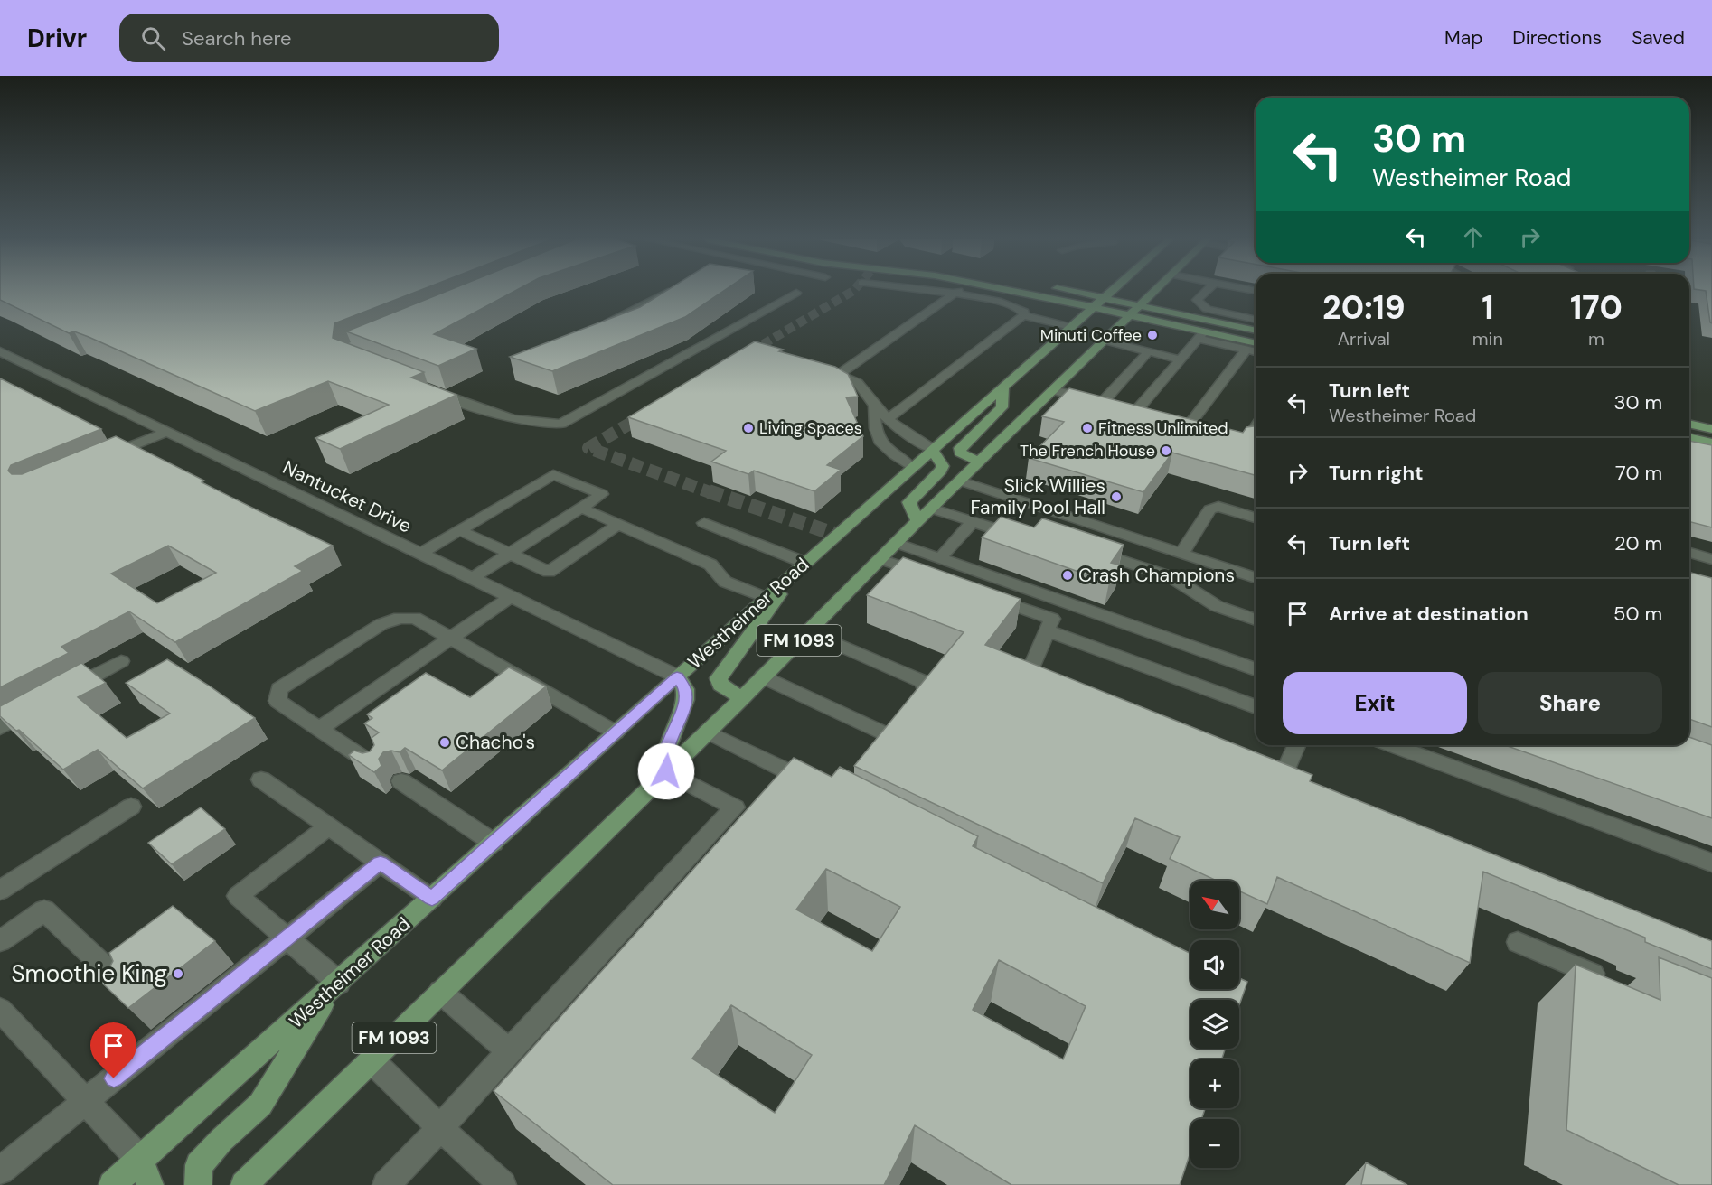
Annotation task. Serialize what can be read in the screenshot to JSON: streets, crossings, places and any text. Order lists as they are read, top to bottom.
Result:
{
  "streets": {
    "main road": ["Westheimer Road", "FM 1093"],
    "street": ["Nantucket Drive"]
  },
  "crossings": [
    ["Nantucket Drive", "Westheimer Road"]
  ],
  "places": [
    "Minuti Coffee",
    "Living Spaces",
    "Fitness Unlimited",
    "The French House",
    "Slick Willies Family Pool Hall",
    "Crash Champions",
    "Chacho's",
    "Smoothie King"
  ],
  "north": "top left",
  "page": {
    "header": "Drivr",
    "search": "Search here",
    "nav": ["Map", "Directions", "Saved"],
    "turn": ["30 m", "Westheimer Road"],
    "eta": [
      "20:19",
      "Arrival",
      "1",
      "min",
      "170",
      "m"
    ],
    "list": [
      {
        "name": "Turn left",
        "note": "Westheimer Road",
        "value": "30 m"
      },
      {
        "name": "Turn right",
        "value": "70 m"
      },
      {
        "name": "Turn left",
        "value": "20 m"
      },
      {
        "name": "Arrive at destination",
        "value": "50 m"
      }
    ],
    "buttons": ["Exit", "Share"],
    "map_buttons": ["+", "−"]
  }
}
